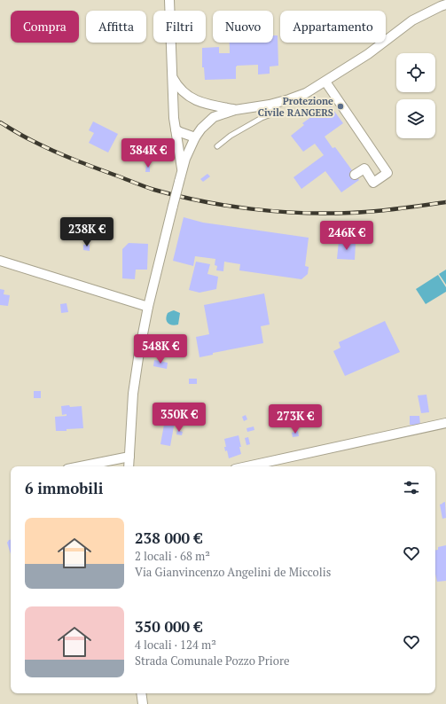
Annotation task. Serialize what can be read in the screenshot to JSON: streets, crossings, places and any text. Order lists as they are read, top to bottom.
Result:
{
  "places": ["Protezione Civile RANGERS"],
  "page": {
    "chip": [
      "Compra",
      "Affitta",
      "Filtri",
      "Nuovo",
      "Appartamento"
    ],
    "price": [
      "384K €",
      "238K €",
      "246K €",
      "548K €",
      "350K €",
      "273K €"
    ],
    "heading": "6 immobili",
    "list": [
      {
        "name": "238 000 €",
        "note": "2 locali · 68 m² · Via Gianvincenzo Angelini de Miccolis"
      },
      {
        "name": "350 000 €",
        "note": "4 locali · 124 m² · Strada Comunale Pozzo Priore"
      }
    ]
  }
}
